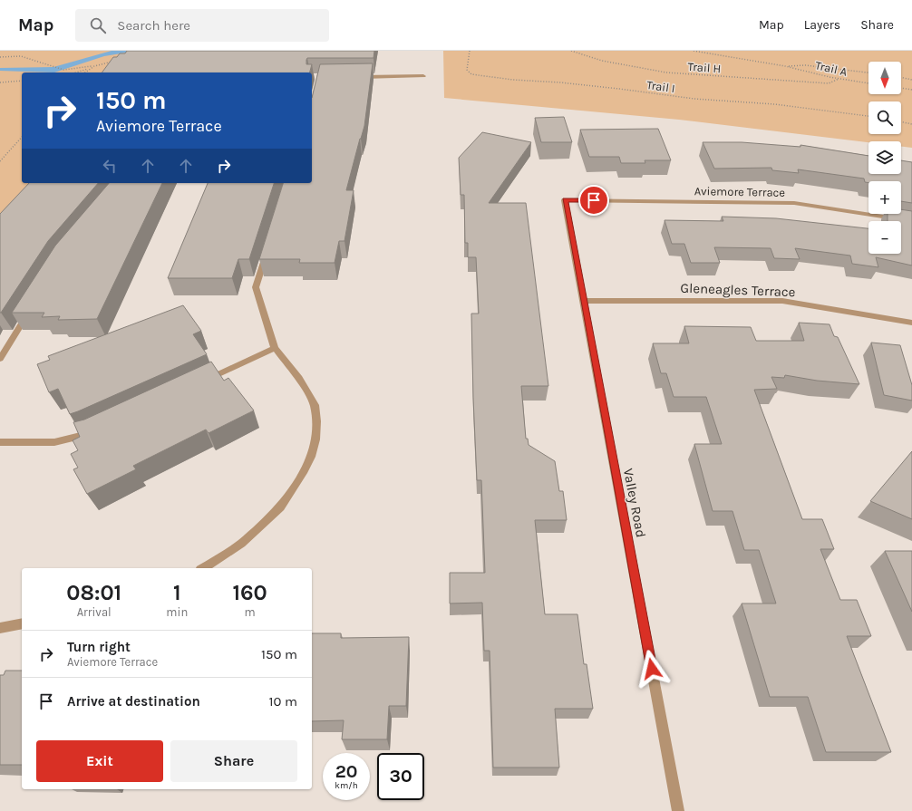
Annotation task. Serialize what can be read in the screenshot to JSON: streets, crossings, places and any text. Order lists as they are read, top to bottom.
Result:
{
  "streets": {
    "street": ["Aviemore Terrace", "Gleneagles Terrace", "Valley Road"],
    "path": ["Trail H", "Trail A", "Trail I"]
  },
  "crossings": [
    ["Trail H", "Trail A"],
    ["Aviemore Terrace", "Valley Road"],
    ["Gleneagles Terrace", "Valley Road"]
  ],
  "north": "bottom",
  "page": {
    "header": "Map",
    "search": "Search here",
    "nav": ["Map", "Layers", "Share"],
    "map_buttons": ["+", "−"],
    "turn": ["150 m", "Aviemore Terrace"],
    "eta": [
      "08:01",
      "Arrival",
      "1",
      "min",
      "160",
      "m"
    ],
    "list": [
      {
        "name": "Turn right",
        "note": "Aviemore Terrace",
        "value": "150 m"
      },
      {
        "name": "Arrive at destination",
        "value": "10 m"
      }
    ],
    "buttons": ["Exit", "Share"],
    "speed": "20 km/h",
    "limit": "30"
  }
}
